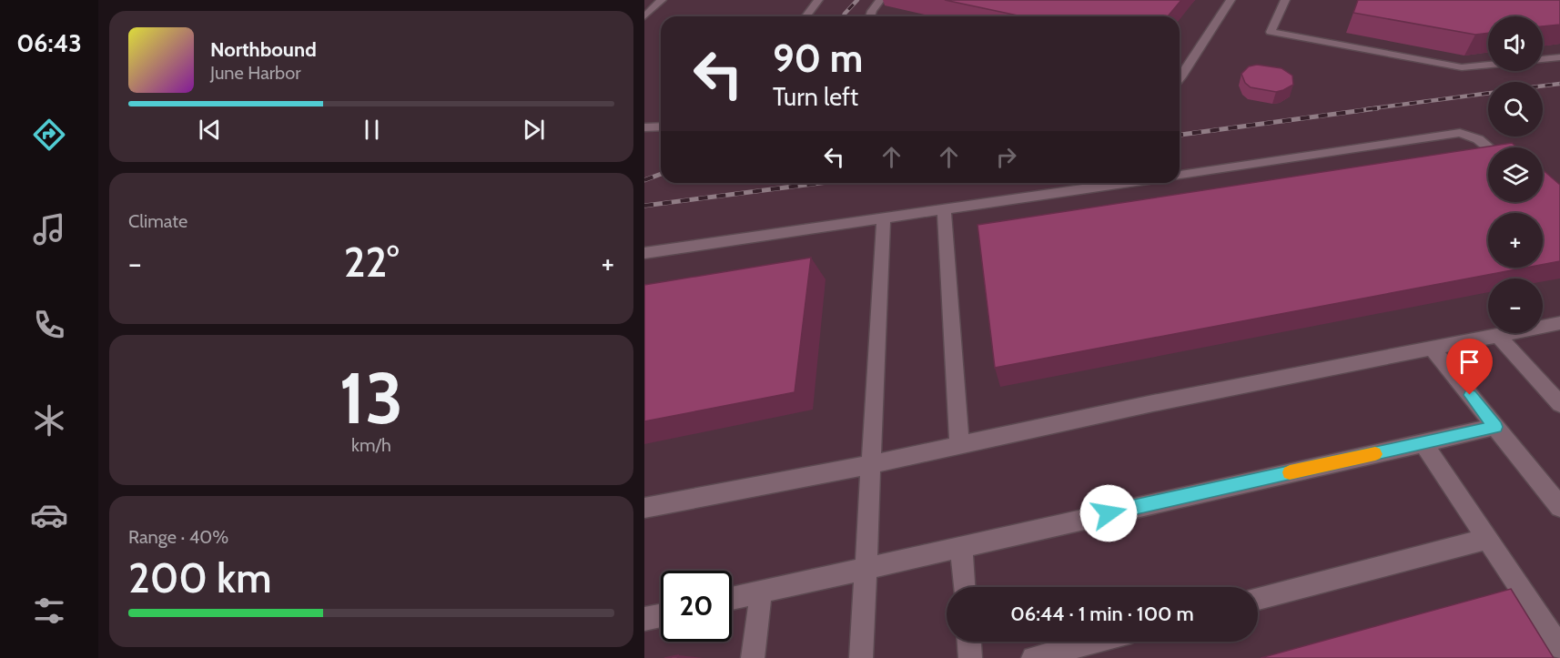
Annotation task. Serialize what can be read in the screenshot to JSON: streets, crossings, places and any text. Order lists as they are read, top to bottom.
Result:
{
  "page": {
    "tabs": "06:43",
    "map_buttons": ["+", "−"],
    "turn": ["90 m", "Turn left"],
    "song": ["Northbound", "June Harbor"],
    "tile": [
      "Climate",
      ["13", "km/h"],
      ["Range · 40%", "200 km"]
    ],
    "heat": ["−", "22°", "+"],
    "limit": "20",
    "trip": "06:44 · 1 min · 100 m"
  }
}
